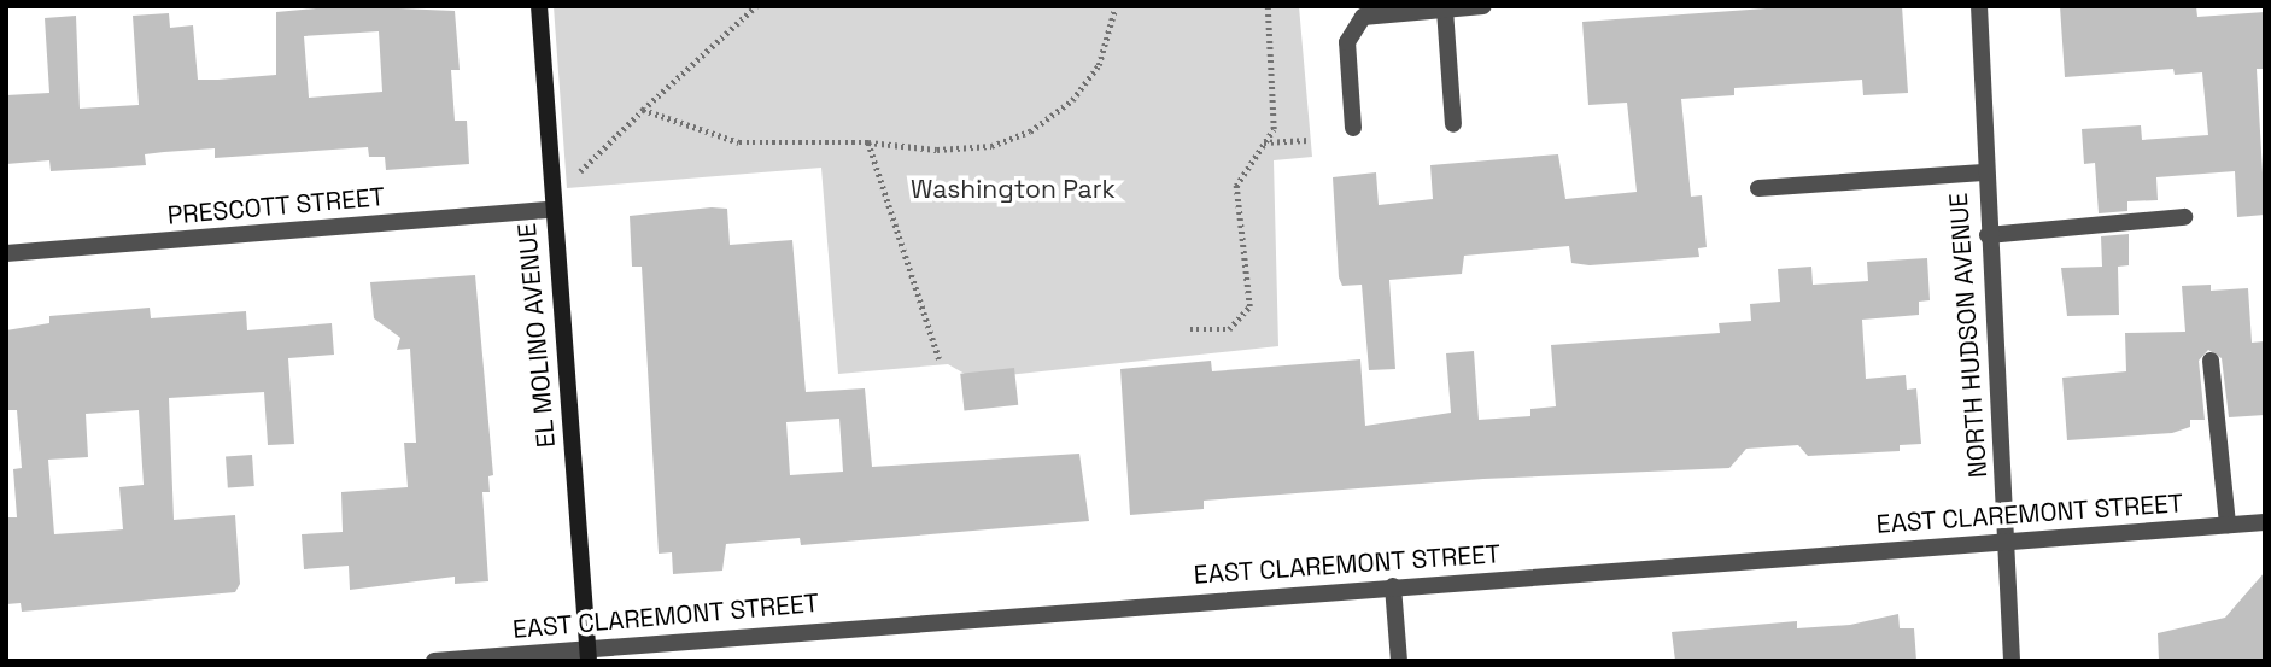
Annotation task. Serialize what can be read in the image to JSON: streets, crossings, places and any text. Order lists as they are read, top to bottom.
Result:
{
  "streets": {
    "street": [
      "PRESCOTT STREET",
      "EL MOLINO AVENUE",
      "NORTH HUDSON AVENUE",
      "EAST CLAREMONT STREET"
    ]
  },
  "crossings": [
    ["PRESCOTT STREET", "EL MOLINO AVENUE"],
    ["EL MOLINO AVENUE", "EAST CLAREMONT STREET"],
    ["NORTH HUDSON AVENUE", "EAST CLAREMONT STREET"]
  ],
  "parks": ["Washington Park"]
}
